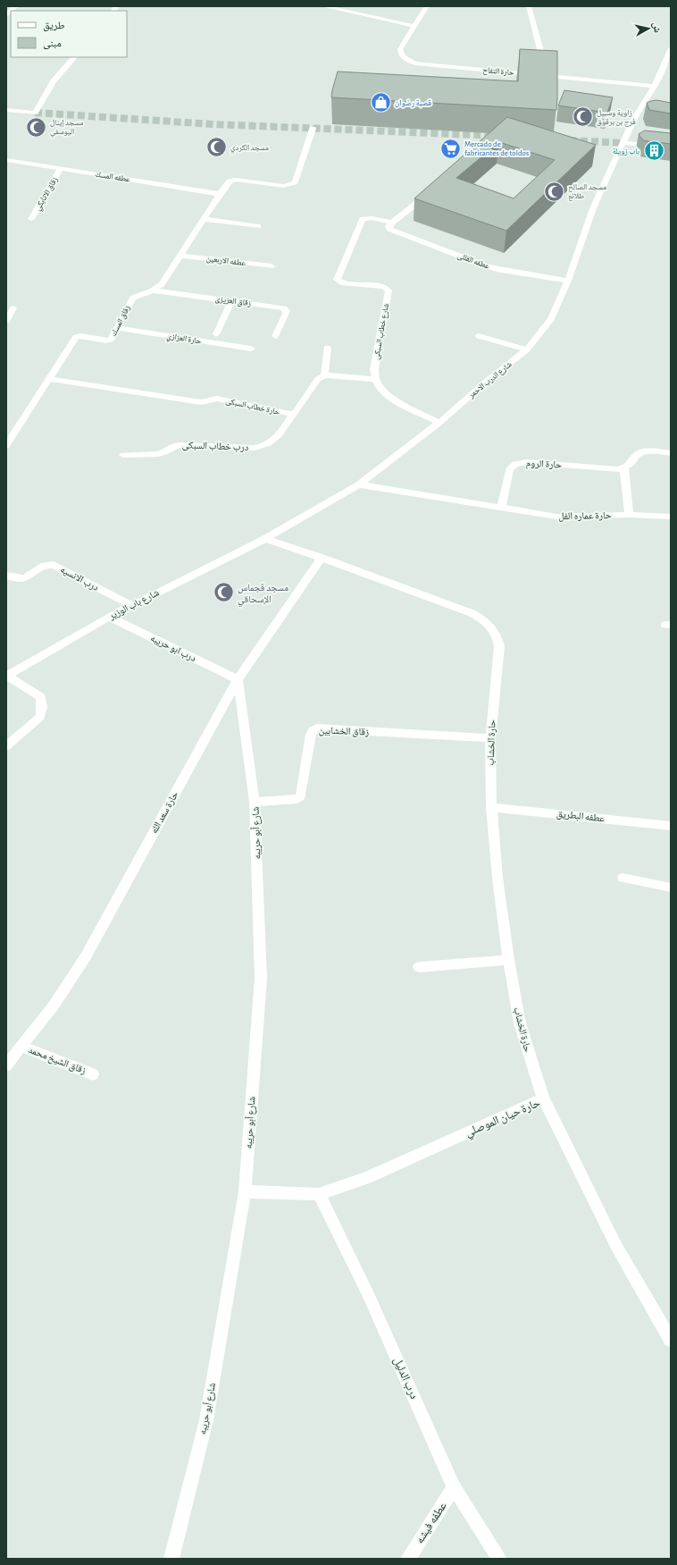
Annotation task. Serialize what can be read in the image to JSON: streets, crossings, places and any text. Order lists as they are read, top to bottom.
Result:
{
  "streets": {
    "street": [
      "حارة التفاح",
      "عطفه المسك",
      "زقاق الاتابكي",
      "عطفه الاربعين",
      "عطفه القللى",
      "زقاق العزيزى",
      "زقاق المسك",
      "شارع خطاب السبكى",
      "حارة العزازي",
      "شارع الدرب الاحمر",
      "حارة خطاب السبكى",
      "درب خطاب السبكى",
      "حارة الروم",
      "حارة عماره الفل",
      "درب الانسيه",
      "شارع باب الوزير",
      "درب ابو حريبه",
      "زقاق الخشابين",
      "حارة الخشاب",
      "حارة سعد الله",
      "عطفه البطريق",
      "شارع أبو حريبه",
      "زقاق الشيخ محمد",
      "حارة حيان الموصلي",
      "درب الدليل",
      "عطفه فيشه"
    ]
  },
  "crossings": [
    ["حارة التفاح", "شارع الدرب الاحمر"],
    ["عطفه المسك", "زقاق الاتابكي"],
    ["عطفه المسك", "زقاق المسك"],
    ["عطفه الاربعين", "زقاق المسك"],
    ["عطفه القللى", "شارع خطاب السبكى"],
    ["عطفه القللى", "شارع الدرب الاحمر"],
    ["زقاق العزيزى", "زقاق المسك"],
    ["زقاق المسك", "حارة العزازي"],
    ["زقاق المسك", "حارة خطاب السبكى"],
    ["شارع الدرب الاحمر", "شارع باب الوزير"],
    ["شارع الدرب الاحمر", "حارة الخشاب"],
    ["حارة خطاب السبكى", "درب خطاب السبكى"],
    ["حارة الروم", "حارة عماره الفل"],
    ["درب الانسيه", "شارع باب الوزير"],
    ["شارع باب الوزير", "درب ابو حريبه"],
    ["شارع باب الوزير", "حارة الخشاب"],
    ["درب ابو حريبه", "حارة سعد الله"],
    ["درب ابو حريبه", "شارع أبو حريبه"],
    ["زقاق الخشابين", "حارة الخشاب"],
    ["زقاق الخشابين", "شارع أبو حريبه"],
    ["حارة الخشاب", "حارة سعد الله"],
    ["حارة الخشاب", "عطفه البطريق"],
    ["حارة الخشاب", "حارة حيان الموصلي"],
    ["حارة سعد الله", "شارع أبو حريبه"],
    ["حارة سعد الله", "زقاق الشيخ محمد"],
    ["شارع أبو حريبه", "حارة حيان الموصلي"],
    ["حارة حيان الموصلي", "درب الدليل"],
    ["درب الدليل", "عطفه فيشه"]
  ],
  "places": {
    "shop": ["قصبة رضوان"],
    "mosque": [
      "زاوية وسبيل فرج بن برقوق",
      "مسجد إينال اليوسفي",
      "مسجد الكردي",
      "مسجد الصالح طلائع",
      "مسجد قجماس الإسحاقي"
    ],
    "supermarket": ["Mercado de fabricantes de toldos"],
    "building": ["باب زويلة"]
  },
  "legend": ["طريق", "مبنى"],
  "north": "right"
}
